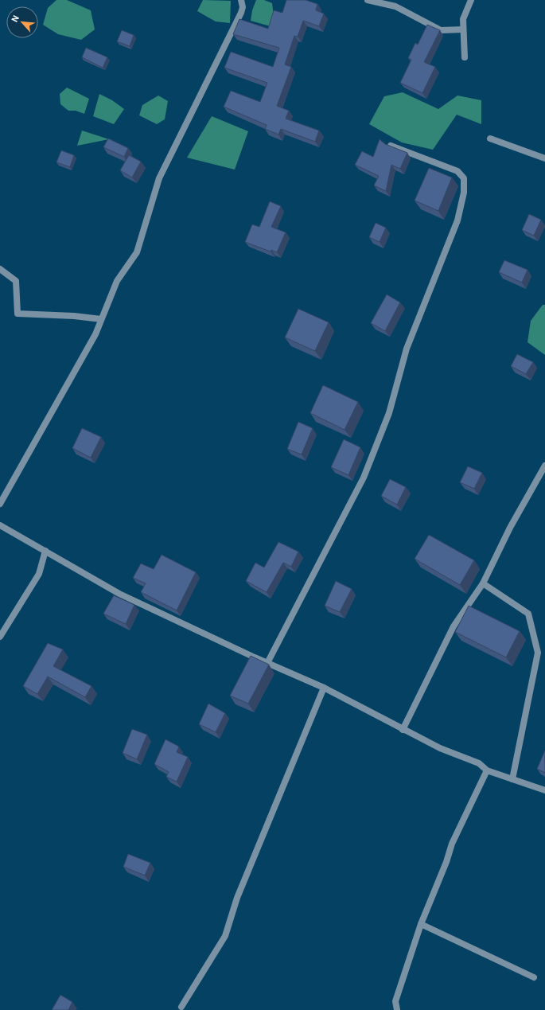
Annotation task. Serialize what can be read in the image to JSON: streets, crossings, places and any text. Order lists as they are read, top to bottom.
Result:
{
  "north": "top left"
}
